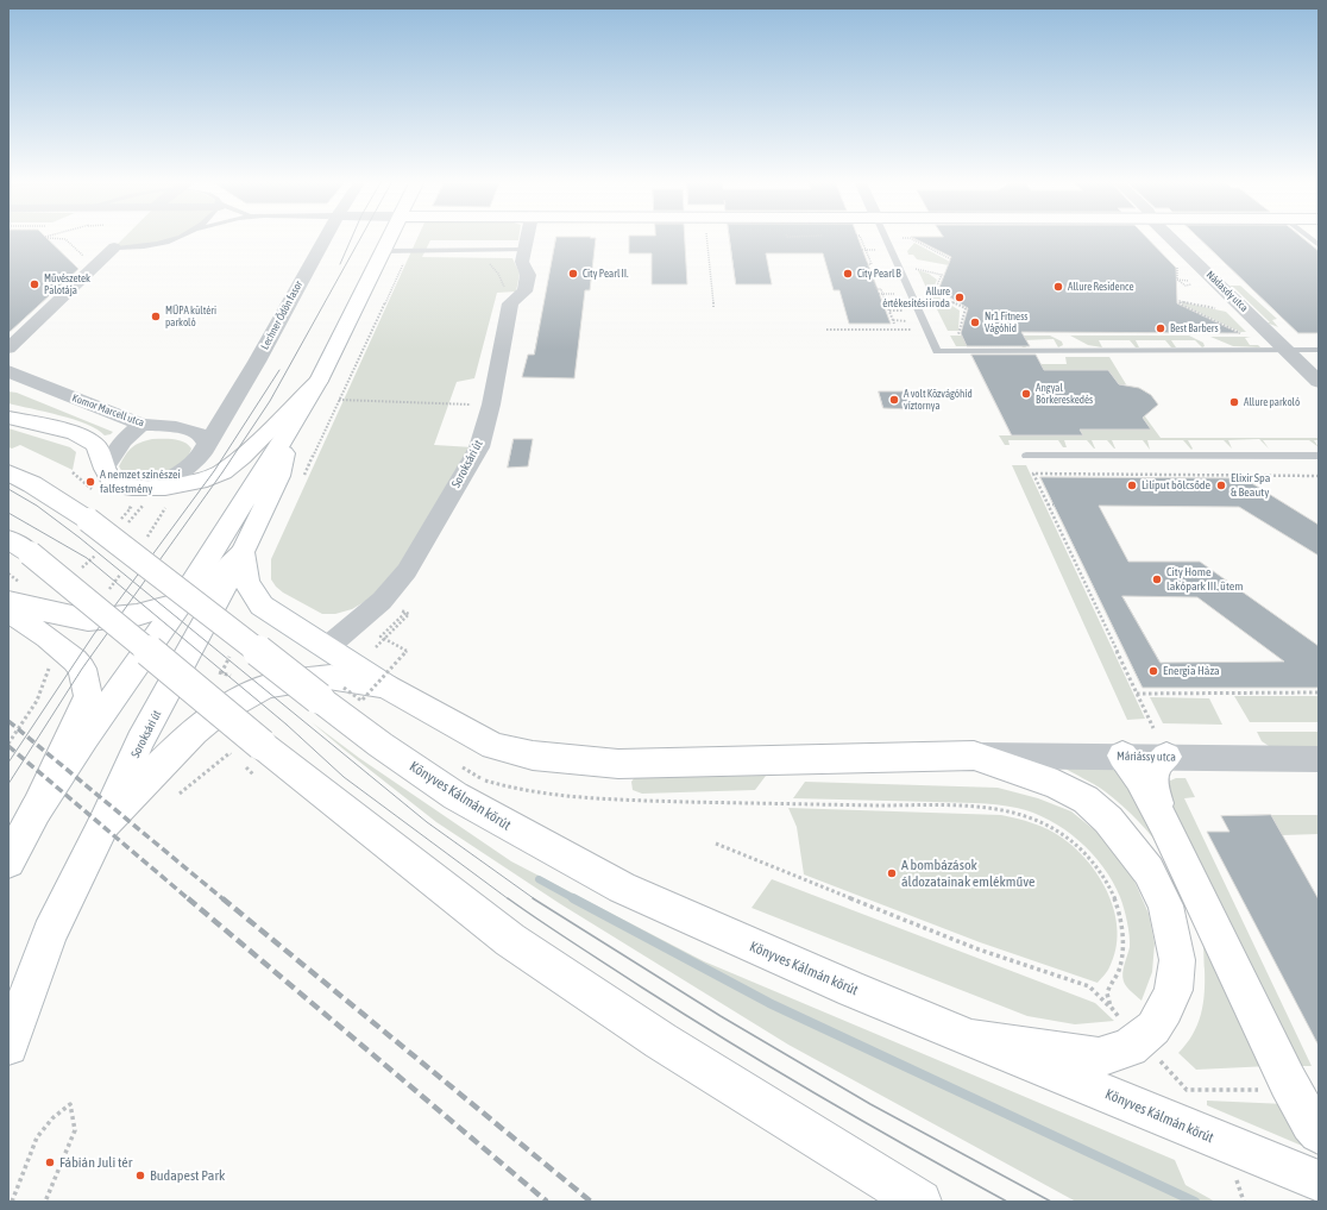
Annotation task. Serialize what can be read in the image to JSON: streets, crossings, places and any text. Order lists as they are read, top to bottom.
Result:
{
  "streets": {
    "main road": ["Soroksári út", "Könyves Kálmán körút"],
    "street": [
      "Nádasdy utca",
      "Lechner Ödön fasor",
      "Komor Marcell utca",
      "Máriássy utca"
    ]
  },
  "crossings": [
    ["Lechner Ödön fasor", "Komor Marcell utca"]
  ],
  "places": [
    "City Pearl II.",
    "City Pearl B",
    "Művészetek Palotája",
    "Allure Residence",
    "Allure értékesítési iroda",
    "MÜPA kültéri parkoló",
    "Nr1 Fitness Vágóhíd",
    "Best Barbers",
    "Angyal Borkereskedés",
    "A volt Közvágóhíd víztornya",
    "Allure parkoló",
    "A nemzet színészei falfestmény",
    "Liliput bölcsőde",
    "Elixir Spa & Beauty",
    "City Home lakópark III. ütem",
    "Energia Háza",
    "A bombázások áldozatainak emlékműve",
    "Fábián Juli tér",
    "Budapest Park"
  ]
}
